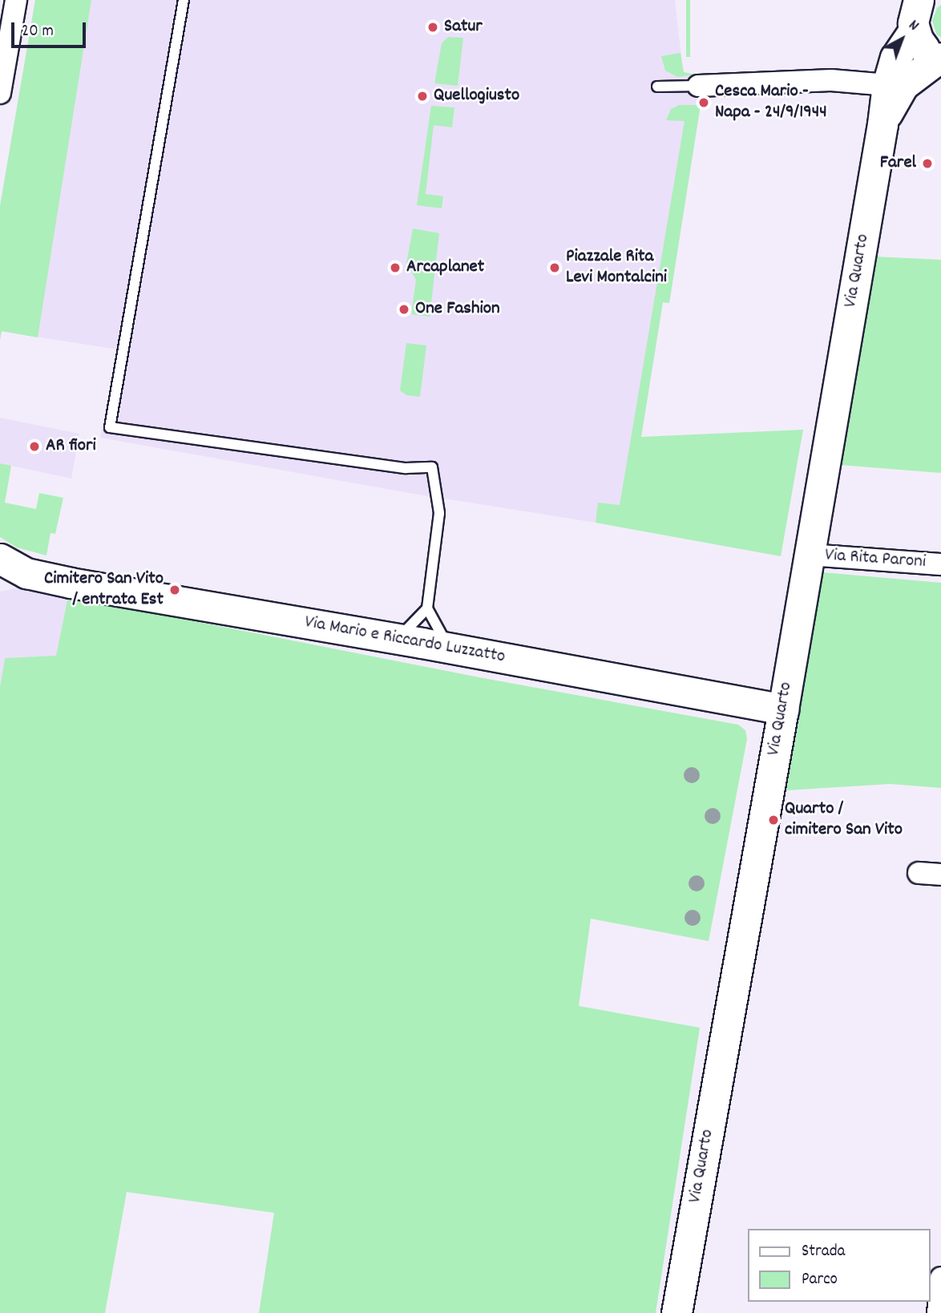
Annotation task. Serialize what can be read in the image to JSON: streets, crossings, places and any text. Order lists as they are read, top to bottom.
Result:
{
  "streets": {
    "street": ["Via Quarto", "Via Rita Paroni", "Via Mario e Riccardo Luzzatto"]
  },
  "crossings": [
    ["Via Quarto", "Via Rita Paroni"],
    ["Via Quarto", "Via Mario e Riccardo Luzzatto"]
  ],
  "places": [
    "Satur",
    "Quellogiusto",
    "Cesca Mario - Napa - 24/9/1944",
    "Farel",
    "Arcaplanet",
    "Piazzale Rita Levi Montalcini",
    "One Fashion",
    "AR fiori",
    "Cimitero San Vito / entrata Est",
    "Quarto / cimitero San Vito"
  ],
  "legend": ["Strada", "Parco"],
  "scale_bar": "20 m",
  "north": "top right"
}
